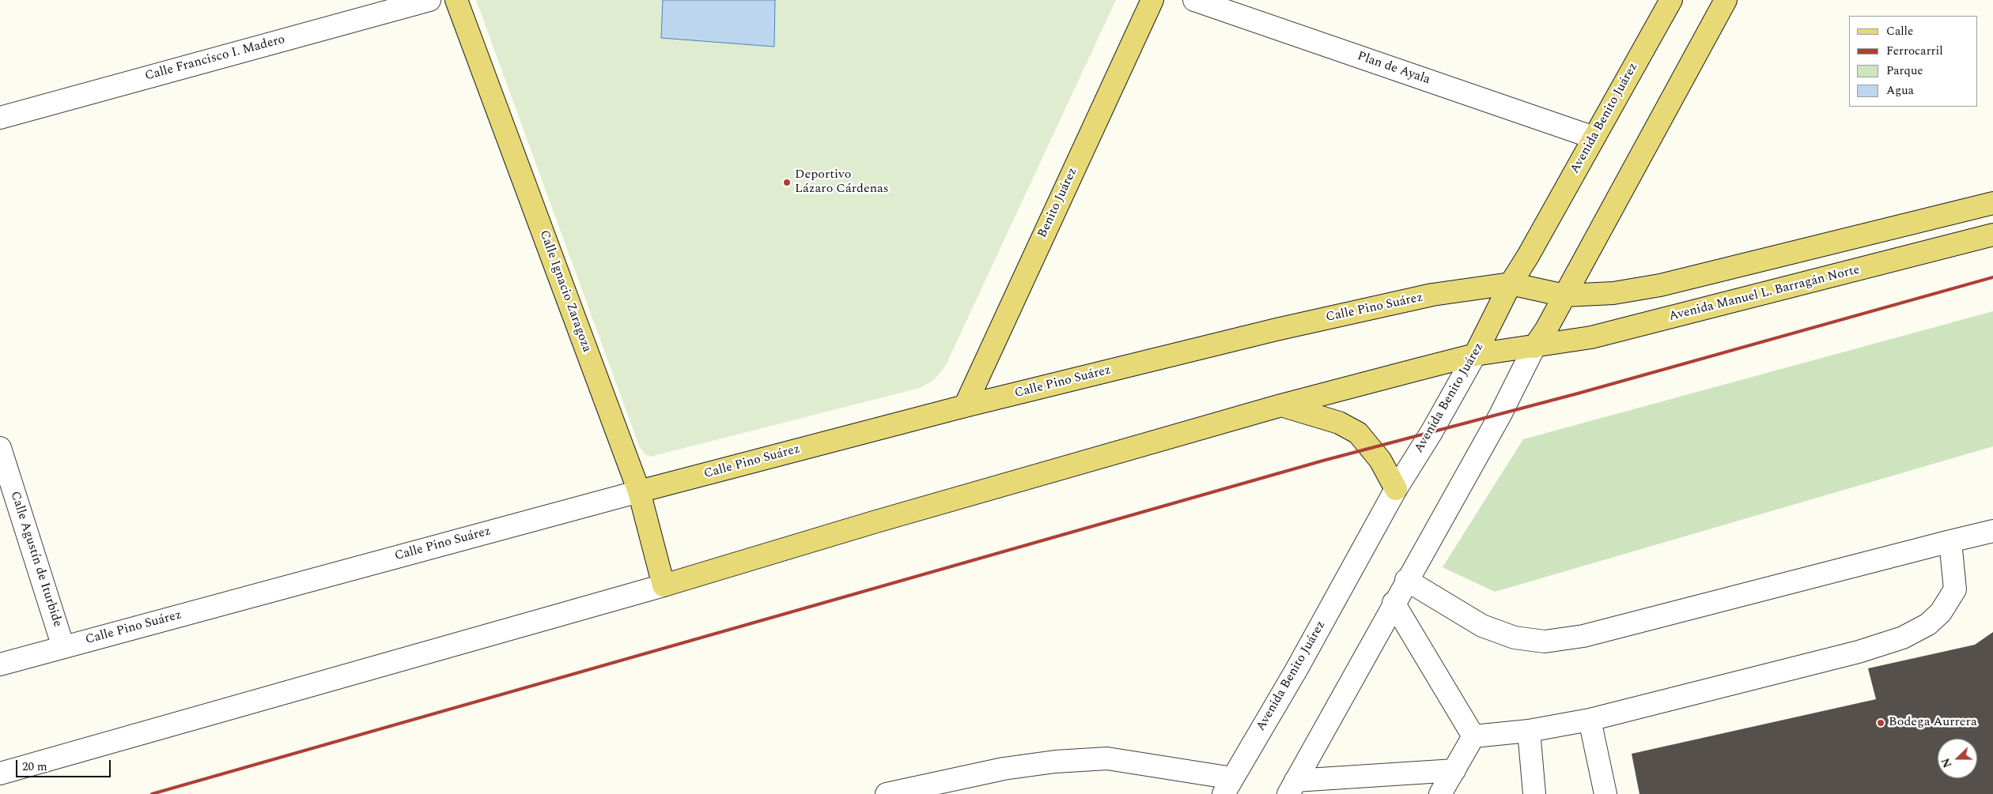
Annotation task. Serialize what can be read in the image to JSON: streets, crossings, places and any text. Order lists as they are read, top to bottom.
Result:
{
  "streets": {
    "main road": [
      "Avenida Benito Juárez",
      "Benito Juárez",
      "Calle Ignacio Zaragoza",
      "Avenida Manuel L. Barragán Norte",
      "Calle Pino Suárez"
    ],
    "street": ["Calle Francisco I. Madero", "Plan de Ayala", "Calle Agustín de Iturbide"]
  },
  "crossings": [
    ["Plan de Ayala", "Avenida Benito Juárez"],
    ["Avenida Benito Juárez", "Avenida Manuel L. Barragán Norte"],
    ["Avenida Benito Juárez", "Calle Pino Suárez"],
    ["Benito Juárez", "Calle Pino Suárez"],
    ["Calle Ignacio Zaragoza", "Calle Pino Suárez"],
    ["Calle Pino Suárez", "Calle Agustín de Iturbide"]
  ],
  "places": ["Deportivo Lázaro Cárdenas", "Bodega Aurrera"],
  "legend": [
    "Calle",
    "Ferrocarril",
    "Parque",
    "Agua"
  ],
  "scale_bar": "20 m",
  "north": "left"
}
